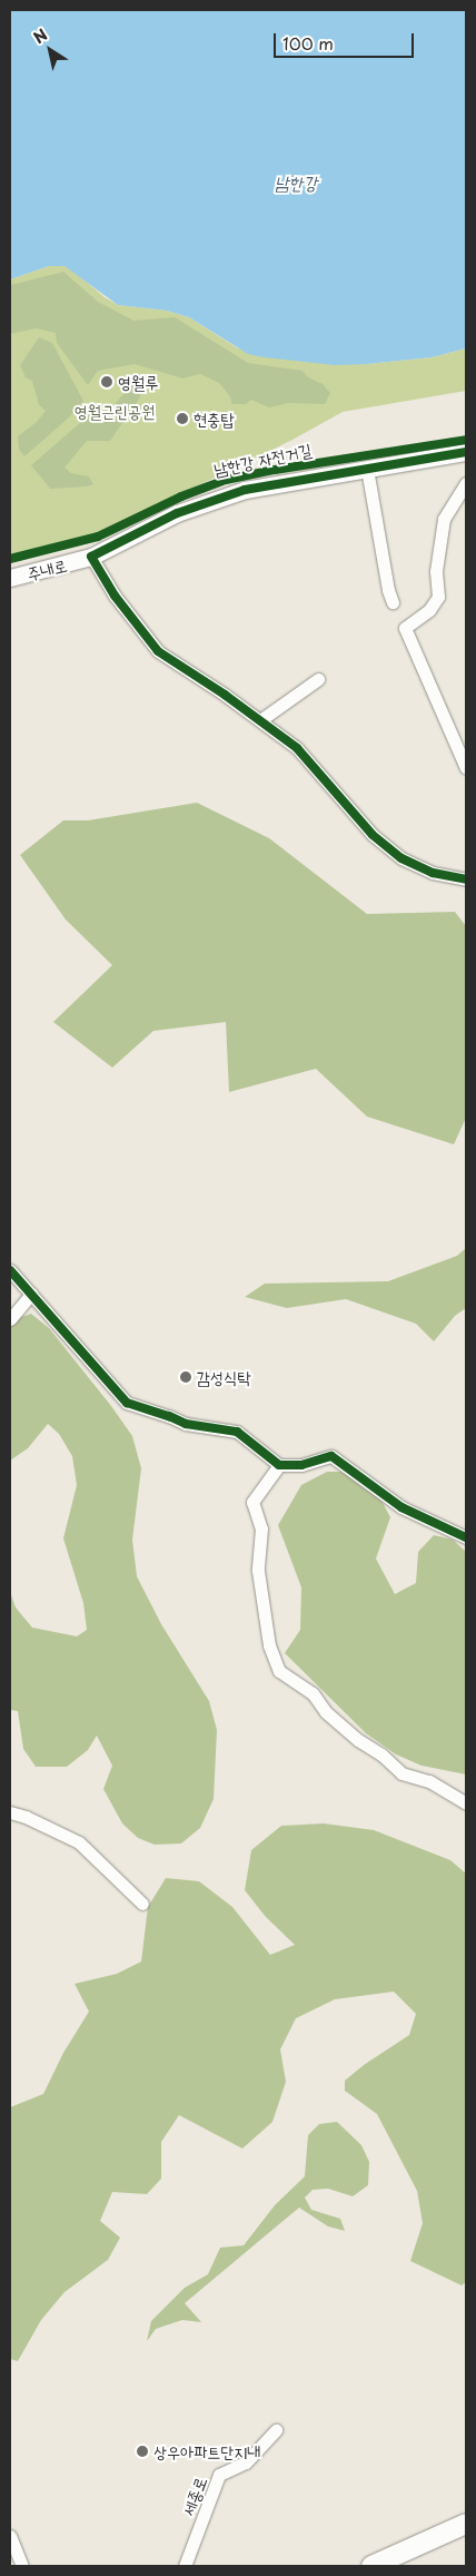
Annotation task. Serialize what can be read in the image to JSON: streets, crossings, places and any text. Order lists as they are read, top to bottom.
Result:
{
  "streets": {
    "main road": ["주내로"],
    "street": ["세종로"],
    "cycle path": ["남한강 자전거길"]
  },
  "water": ["남한강"],
  "parks": ["영월근린공원"],
  "places": [
    "영월루",
    "현충탑",
    "감성식탁",
    "상우아파트단지내"
  ],
  "scale_bar": "100 m",
  "north": "top left"
}
